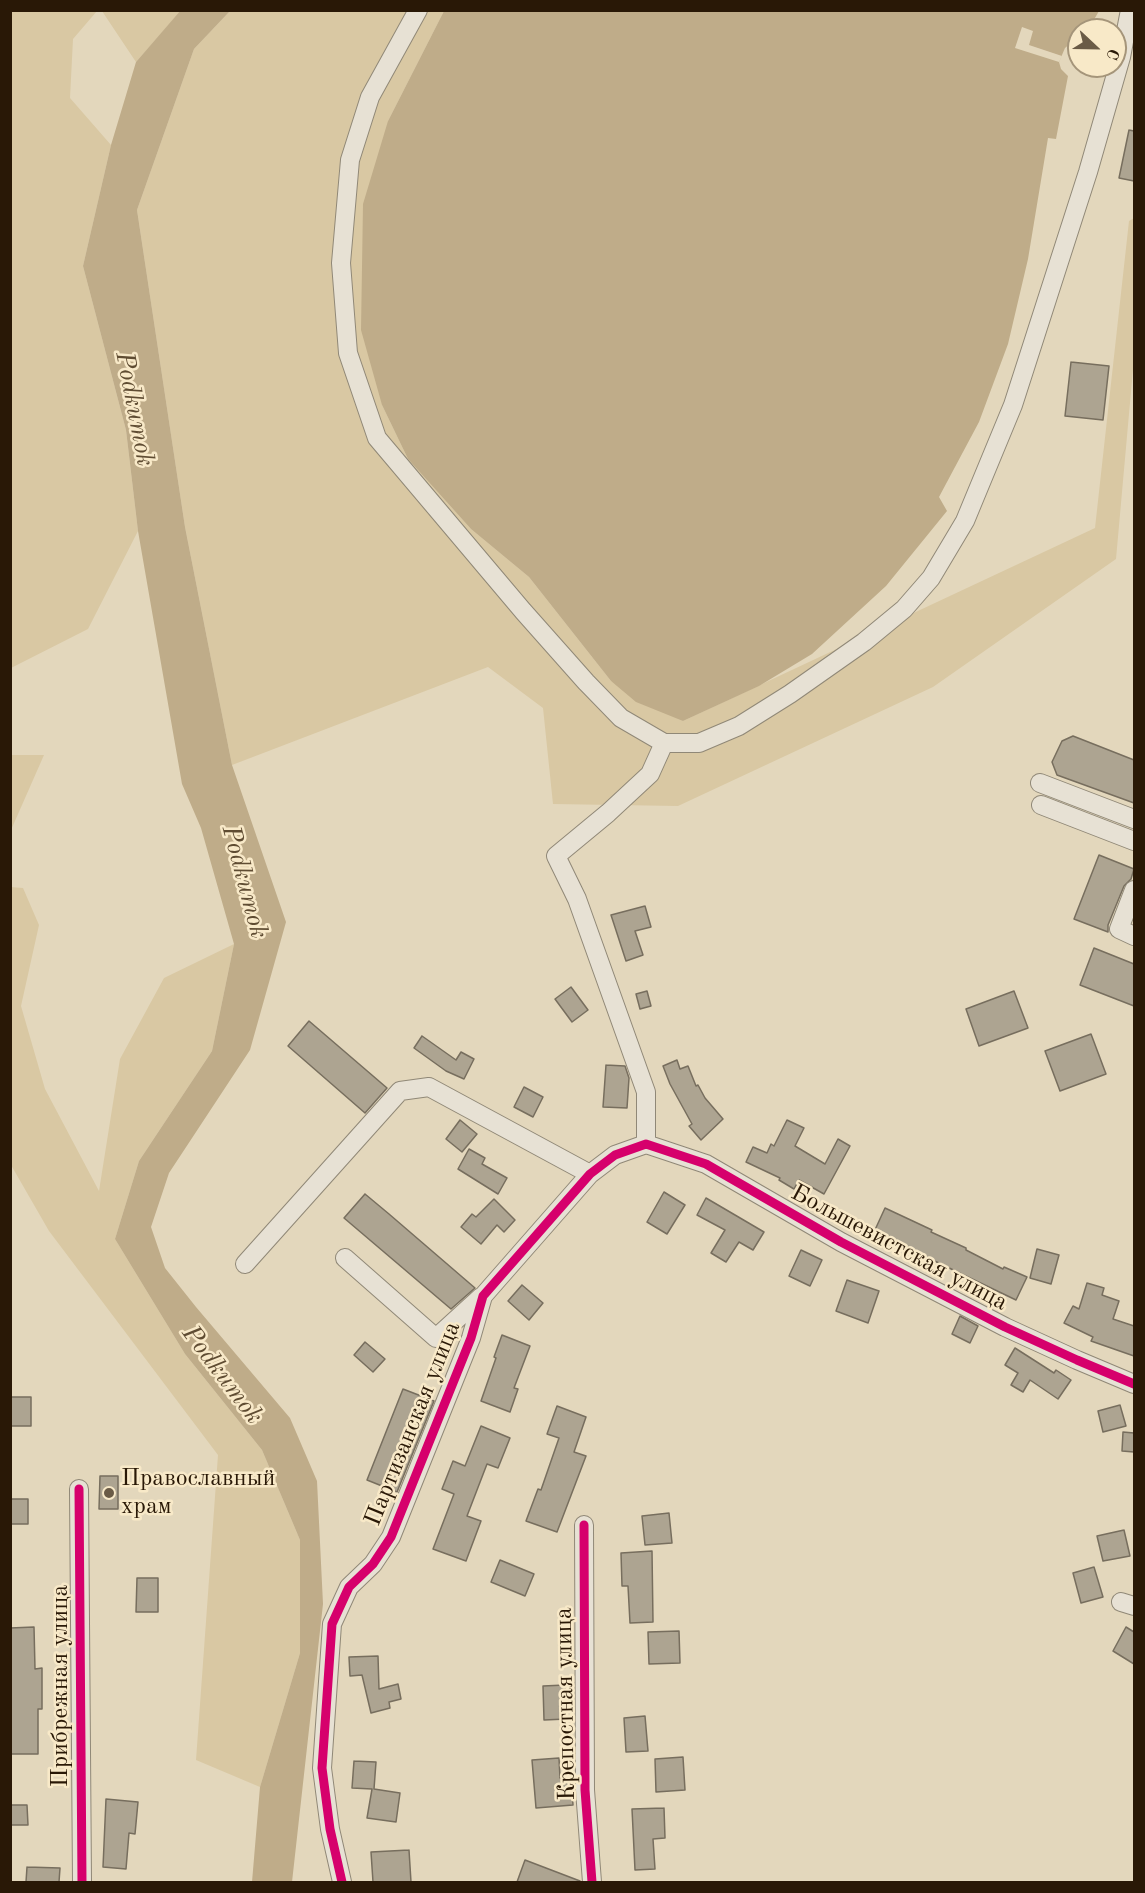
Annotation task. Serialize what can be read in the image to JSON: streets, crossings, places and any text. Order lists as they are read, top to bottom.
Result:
{
  "streets": {
    "street": [
      "Большевистская улица",
      "Партизанская улица",
      "Прибрежная улица",
      "Крепостная улица"
    ]
  },
  "crossings": [
    ["Большевистская улица", "Партизанская улица"]
  ],
  "water": ["Podkumok"],
  "places": ["Православный храм"],
  "north": "right"
}
